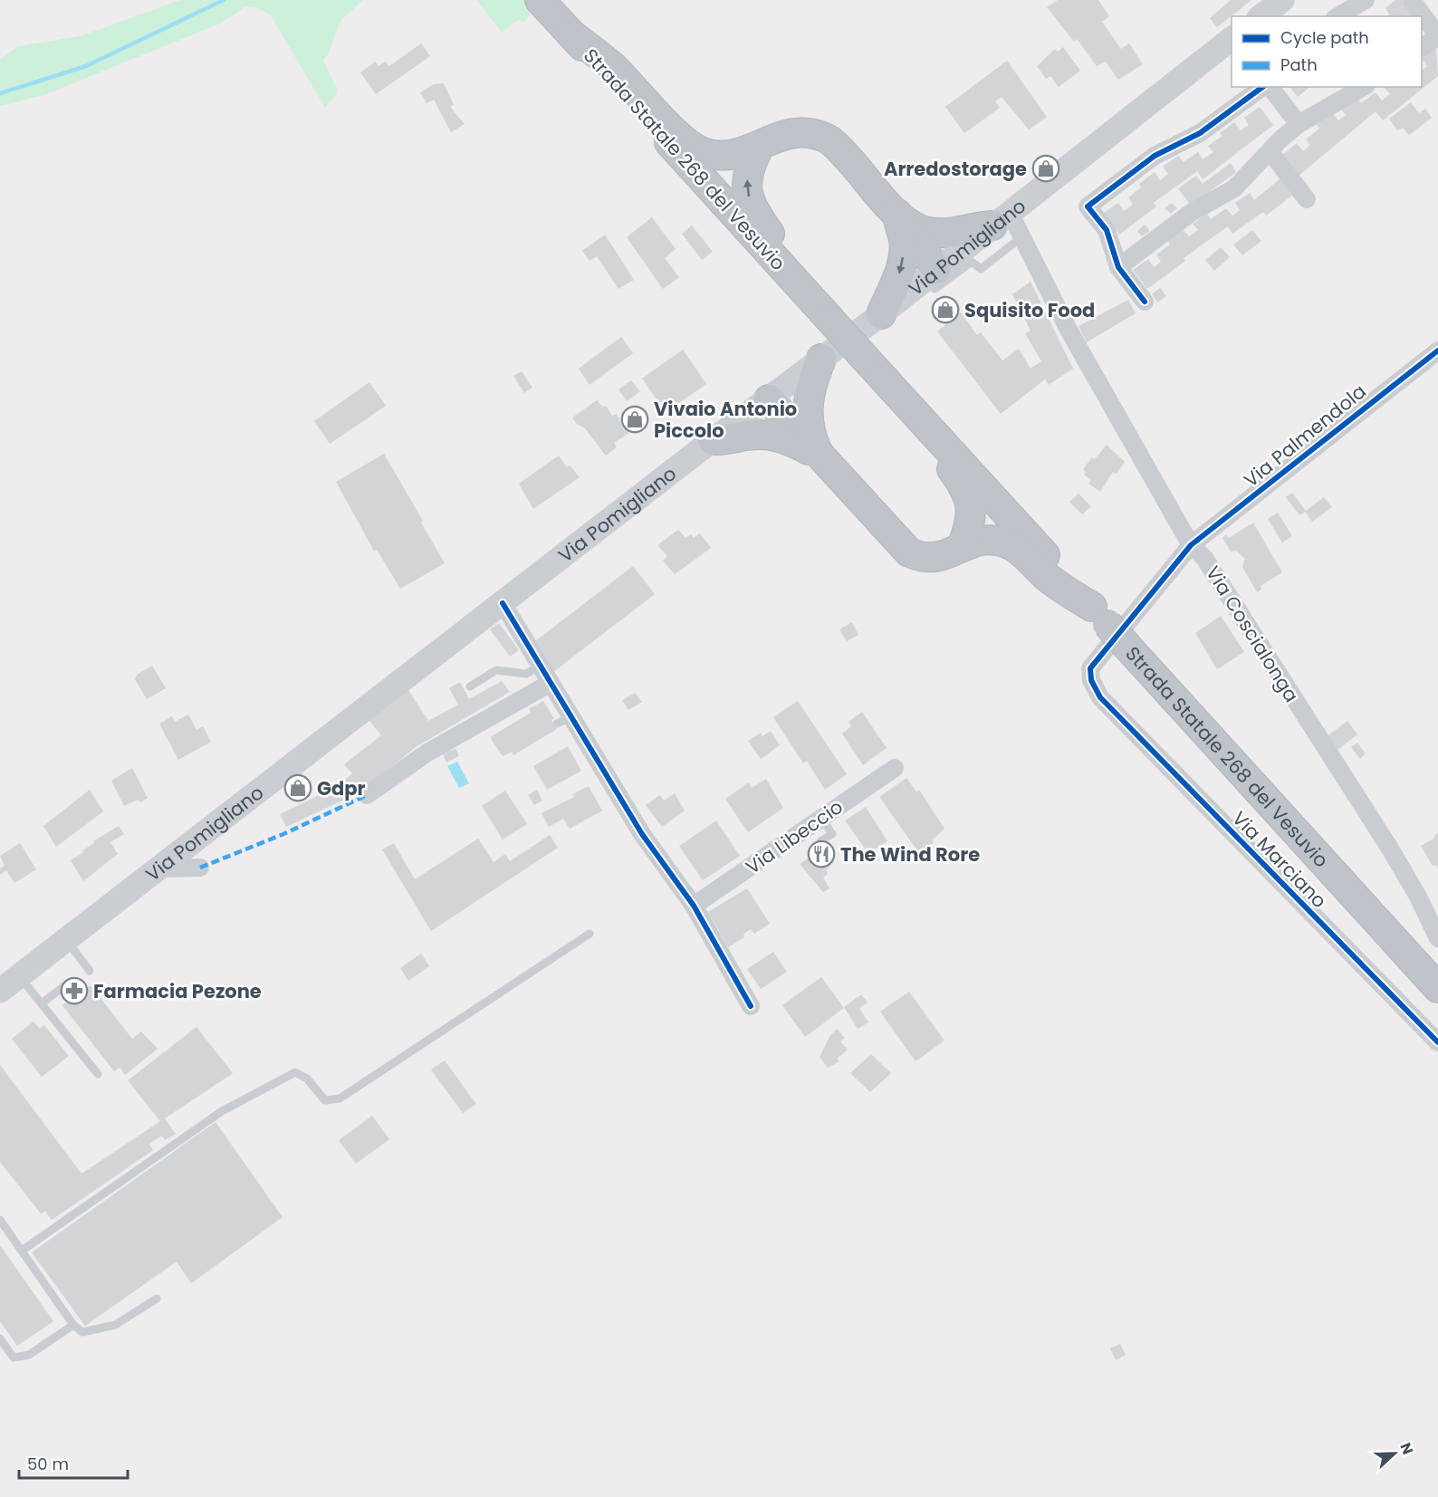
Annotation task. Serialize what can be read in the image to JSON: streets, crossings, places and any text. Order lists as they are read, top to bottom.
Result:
{
  "streets": {
    "highway": ["Strada Statale 268 del Vesuvio"],
    "main road": ["Via Pomigliano"],
    "street": [
      "Via Palmendola",
      "Via Coscialonga",
      "Via Libeccio",
      "Via Marciano"
    ]
  },
  "crossings": [
    ["Via Pomigliano", "Via Coscialonga"],
    ["Via Palmendola", "Via Coscialonga"],
    ["Via Palmendola", "Via Marciano"]
  ],
  "places": {
    "shop": [
      "Arredostorage",
      "Squisito Food",
      "Vivaio Antonio Piccolo",
      "Gdpr"
    ],
    "restaurant": ["The Wind Rore"],
    "pharmacy": ["Farmacia Pezone"]
  },
  "legend": ["Cycle path", "Path"],
  "scale_bar": "50 m",
  "north": "right"
}
